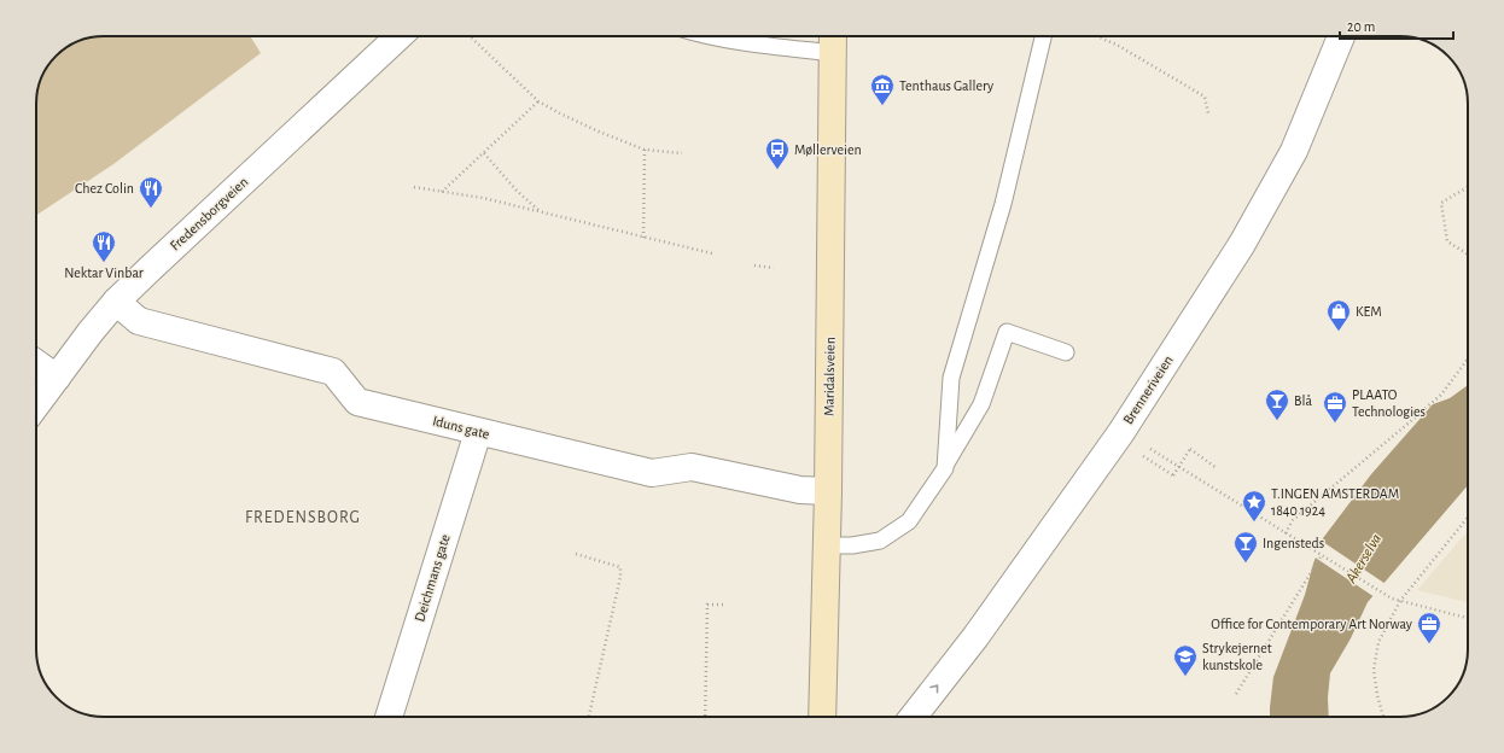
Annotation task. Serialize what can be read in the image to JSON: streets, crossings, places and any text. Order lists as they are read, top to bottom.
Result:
{
  "streets": {
    "main road": ["Maridalsveien"],
    "street": [
      "Fredensborgveien",
      "Brenneriveien",
      "Iduns gate",
      "Deichmans gate"
    ]
  },
  "crossings": [
    ["Fredensborgveien", "Iduns gate"],
    ["Maridalsveien", "Iduns gate"],
    ["Iduns gate", "Deichmans gate"]
  ],
  "one_way": ["Brenneriveien"],
  "districts": ["FREDENSBORG"],
  "water": ["Akerselva"],
  "places": {
    "museum": ["Tenthaus Gallery"],
    "bus stop": ["Møllerveien"],
    "restaurant": ["Chez Colin", "Nektar Vinbar"],
    "shop": ["KEM"],
    "bar": ["Blå", "Ingensteds"],
    "office": ["PLAATO Technologies", "Office for Contemporary Art Norway"],
    "place": ["T.INGEN AMSTERDAM 1840 1924"],
    "school or university": ["Strykejernet kunstskole"]
  },
  "scale_bar": "20 m"
}
